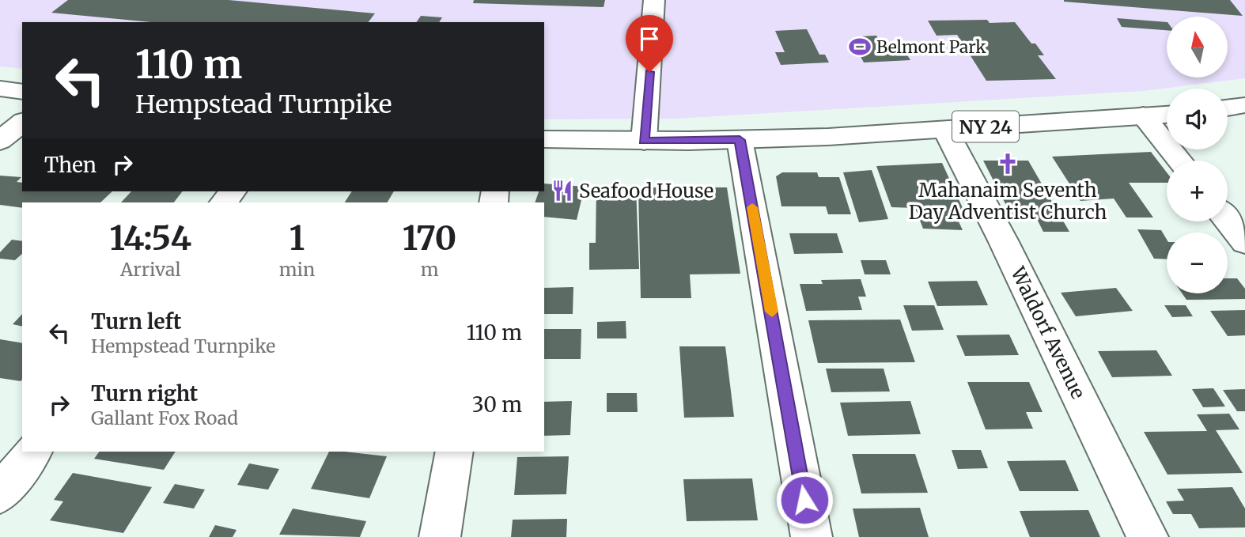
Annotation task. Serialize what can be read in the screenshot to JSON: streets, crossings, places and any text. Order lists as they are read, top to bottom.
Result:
{
  "streets": {
    "street": ["NY 24", "Waldorf Avenue"]
  },
  "crossings": [
    ["NY 24", "Waldorf Avenue"]
  ],
  "places": {
    "sports": ["Belmont Park"],
    "church": ["Mahanaim Seventh Day Adventist Church"],
    "restaurant": ["Seafood House"]
  },
  "north": "top",
  "page": {
    "map_buttons": ["+", "−"],
    "turn": ["110 m", "Hempstead Turnpike"],
    "then": "Then",
    "eta": [
      "14:54",
      "Arrival",
      "1",
      "min",
      "170",
      "m"
    ],
    "list": [
      {
        "name": "Turn left",
        "note": "Hempstead Turnpike",
        "value": "110 m"
      },
      {
        "name": "Turn right",
        "note": "Gallant Fox Road",
        "value": "30 m"
      }
    ]
  }
}
